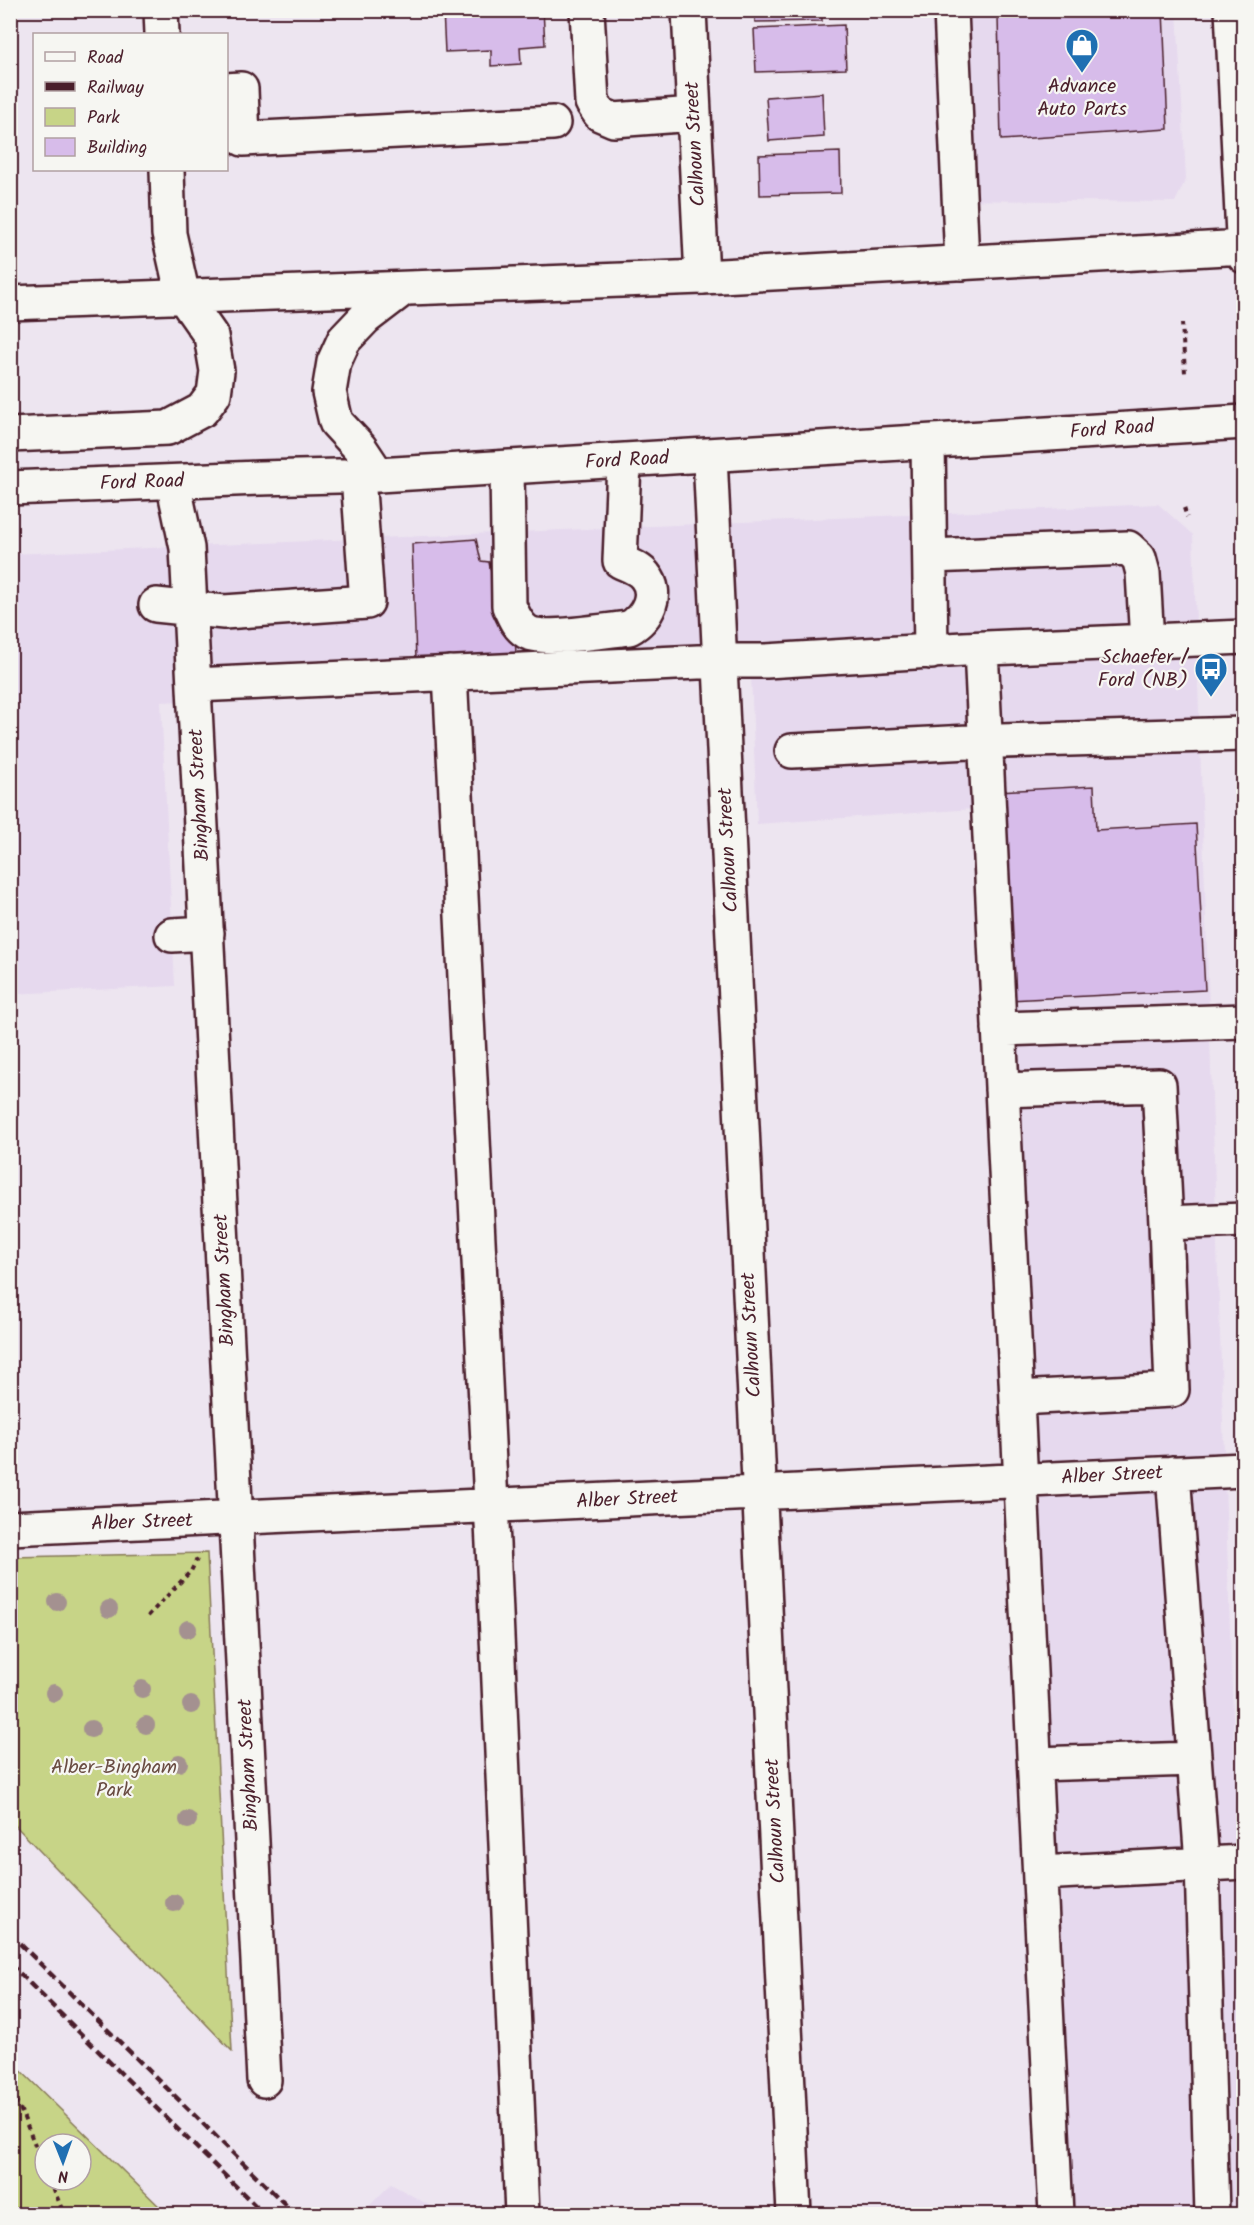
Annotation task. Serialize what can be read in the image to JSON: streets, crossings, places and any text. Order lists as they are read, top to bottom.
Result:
{
  "streets": {
    "street": [
      "Calhoun Street",
      "Ford Road",
      "Bingham Street",
      "Alber Street"
    ]
  },
  "crossings": [
    ["Calhoun Street", "Ford Road"],
    ["Calhoun Street", "Alber Street"],
    ["Ford Road", "Bingham Street"],
    ["Bingham Street", "Alber Street"]
  ],
  "parks": ["Alber-Bingham Park"],
  "places": {
    "shop": ["Advance Auto Parts"],
    "bus stop": ["Schaefer / Ford (NB)"]
  },
  "legend": [
    "Road",
    "Railway",
    "Park",
    "Building"
  ],
  "north": "bottom"
}
